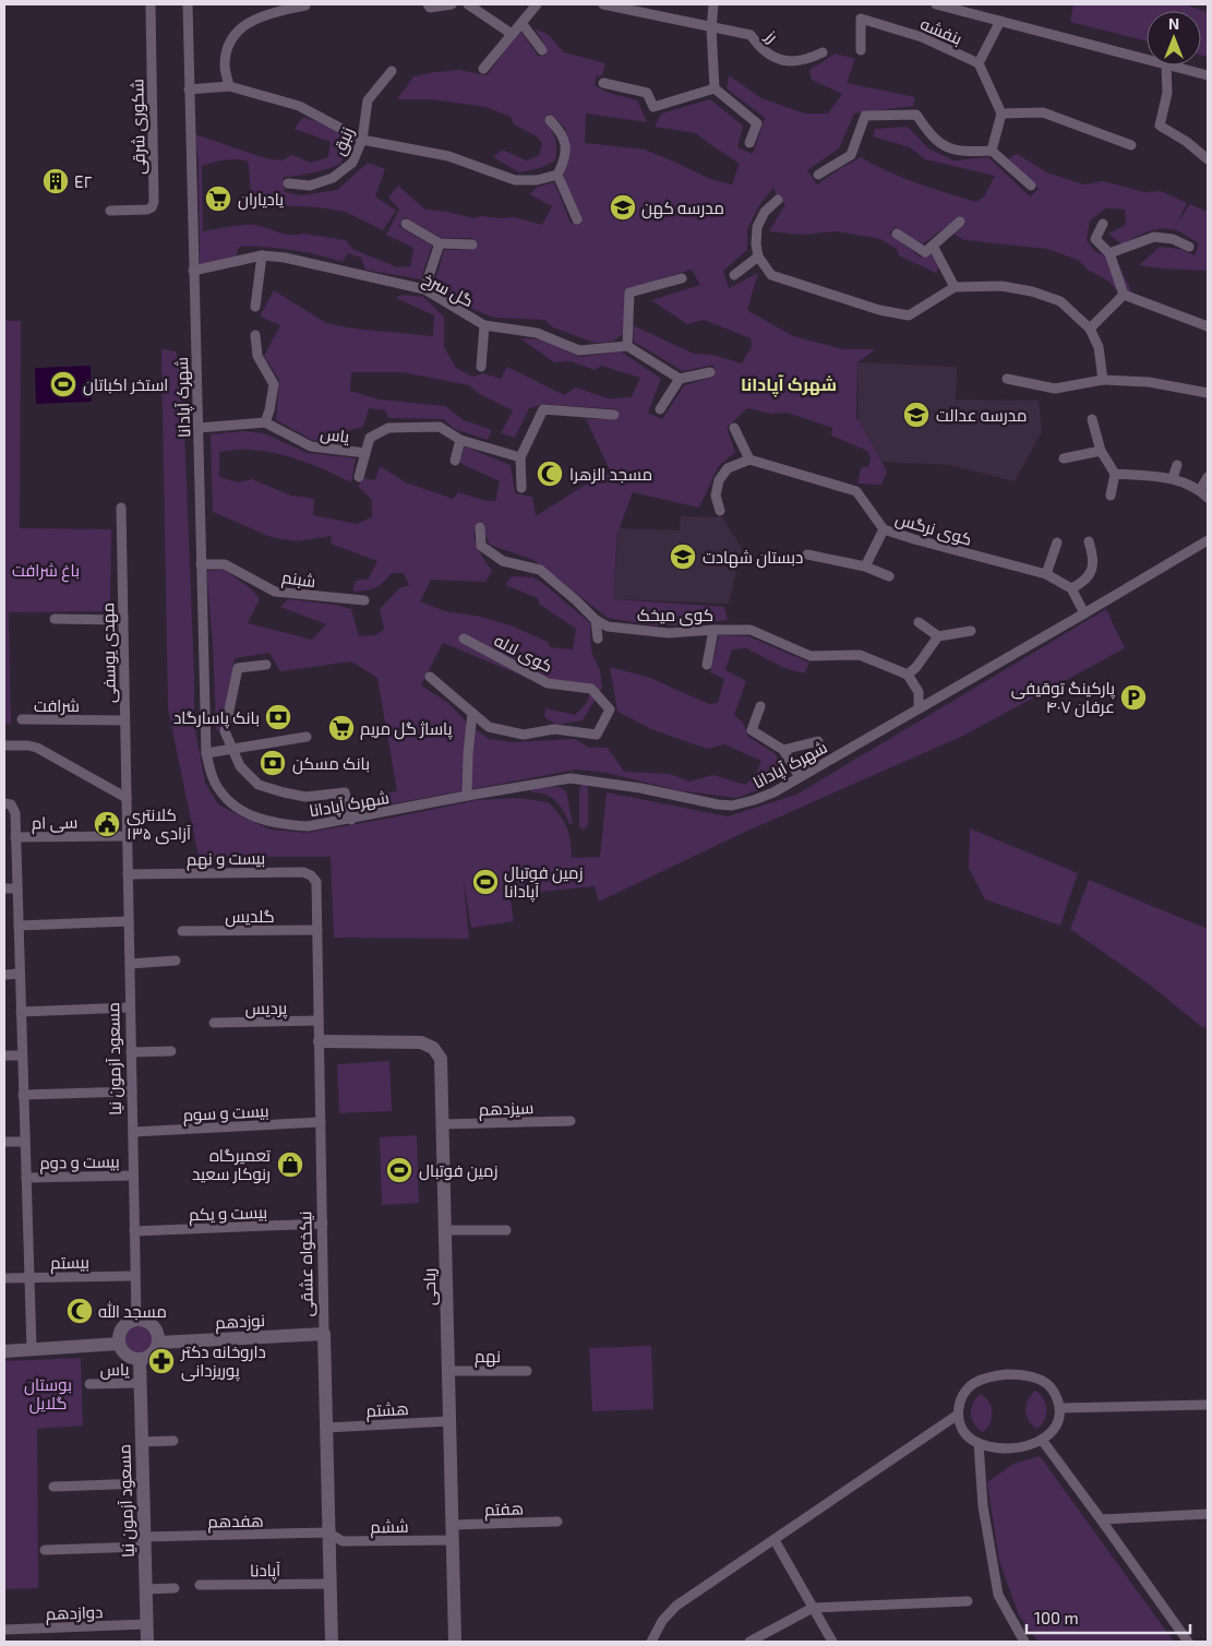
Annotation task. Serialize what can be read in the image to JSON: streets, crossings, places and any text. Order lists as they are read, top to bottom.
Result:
{
  "streets": {
    "street": [
      "بنفشه",
      "رز",
      "شکوری شرقی",
      "زنبق",
      "گل سرخ",
      "شهرک آپادانا",
      "یاس",
      "کوی نرگس",
      "شبنم",
      "کوی میخک",
      "مهدی یوسفی",
      "کوی لاله",
      "شرافت",
      "سی ام",
      "بیست و نهم",
      "گلدیس",
      "پردیس",
      "مسعود آزمون نیا",
      "سیزدهم",
      "بیست و سوم",
      "بیست و دوم",
      "بیست و یکم",
      "بیستم",
      "نیکخواه عشقی",
      "ریاحی",
      "نوزدهم",
      "نهم",
      "هشتم",
      "هفتم",
      "هفدهم",
      "ششم",
      "آپادنا",
      "دوازدهم"
    ]
  },
  "crossings": [
    ["گل سرخ", "شهرک آپادانا"],
    ["شهرک آپادانا", "شبنم"],
    ["یاس", "مسعود آزمون نیا"],
    ["مهدی یوسفی", "شرافت"],
    ["مهدی یوسفی", "مسعود آزمون نیا"],
    ["سی ام", "مسعود آزمون نیا"],
    ["بیست و نهم", "مسعود آزمون نیا"],
    ["بیست و نهم", "نیکخواه عشقی"],
    ["گلدیس", "نیکخواه عشقی"],
    ["پردیس", "نیکخواه عشقی"],
    ["مسعود آزمون نیا", "بیست و سوم"],
    ["مسعود آزمون نیا", "بیست و دوم"],
    ["مسعود آزمون نیا", "بیست و یکم"],
    ["مسعود آزمون نیا", "بیستم"],
    ["مسعود آزمون نیا", "نوزدهم"],
    ["مسعود آزمون نیا", "هفدهم"],
    ["مسعود آزمون نیا", "دوازدهم"],
    ["سیزدهم", "ریاحی"],
    ["بیست و سوم", "نیکخواه عشقی"],
    ["بیست و یکم", "نیکخواه عشقی"],
    ["نیکخواه عشقی", "ریاحی"],
    ["نیکخواه عشقی", "نوزدهم"],
    ["نیکخواه عشقی", "هشتم"],
    ["نیکخواه عشقی", "هفدهم"],
    ["نیکخواه عشقی", "ششم"],
    ["نیکخواه عشقی", "آپادنا"],
    ["ریاحی", "نهم"],
    ["ریاحی", "هشتم"],
    ["ریاحی", "هفتم"],
    ["ریاحی", "ششم"],
    ["هفدهم", "ششم"]
  ],
  "districts": ["شهرک آپادانا"],
  "parks": ["باغ شرافت", "بوستان گلایل"],
  "places": {
    "building": ["E۲"],
    "supermarket": ["یادیاران", "پاساژ گل مریم"],
    "school or university": ["مدرسه کهن", "مدرسه عدالت", "دبستان شهادت"],
    "sports": ["استخر اکباتان", "زمین فوتبال آپادانا", "زمین فوتبال"],
    "mosque": ["مسجد الزهرا", "مسجد الله"],
    "parking": ["پارکینگ توقیفی عرفان ۴۰۷"],
    "bank": ["بانک پاسارگاد", "بانک مسکن"],
    "public building": ["کلانتری ۱۳۵ آزادی"],
    "shop": ["تعمیرگاه رنوکار سعید"],
    "pharmacy": ["داروخانه دکتر پوریزدانی"]
  },
  "scale_bar": "100 m",
  "north": "top"
}
